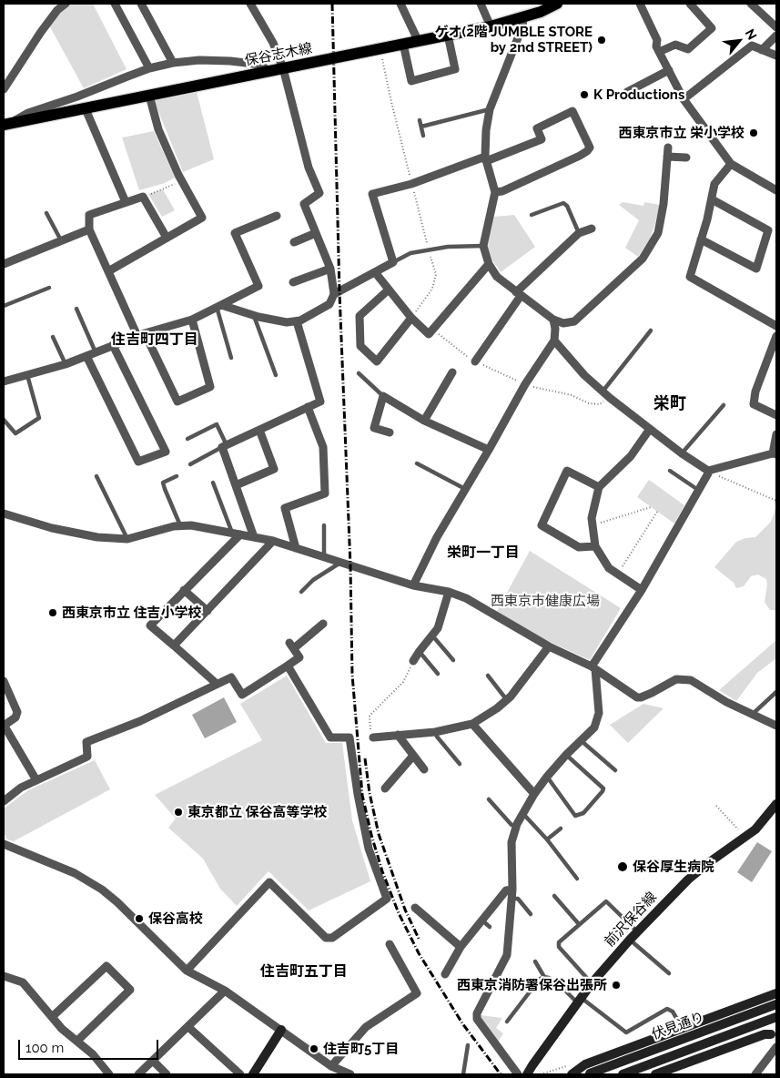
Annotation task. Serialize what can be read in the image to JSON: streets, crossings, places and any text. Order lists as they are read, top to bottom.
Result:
{
  "streets": {
    "main road": ["保谷志木線", "前沢保谷線", "伏見通り"]
  },
  "districts": [
    "住吉町四丁目",
    "栄町",
    "栄町一丁目",
    "住吉町五丁目"
  ],
  "parks": ["西東京市健康広場"],
  "places": [
    "ゲオ(2階 JUMBLE STORE by 2nd STREET)",
    "K Productions",
    "西東京市立 栄小学校",
    "西東京市立 住吉小学校",
    "東京都立 保谷高等学校",
    "保谷厚生病院",
    "保谷高校",
    "西東京消防署保谷出張所",
    "住吉町5丁目"
  ],
  "scale_bar": "100 m",
  "north": "top right"
}
